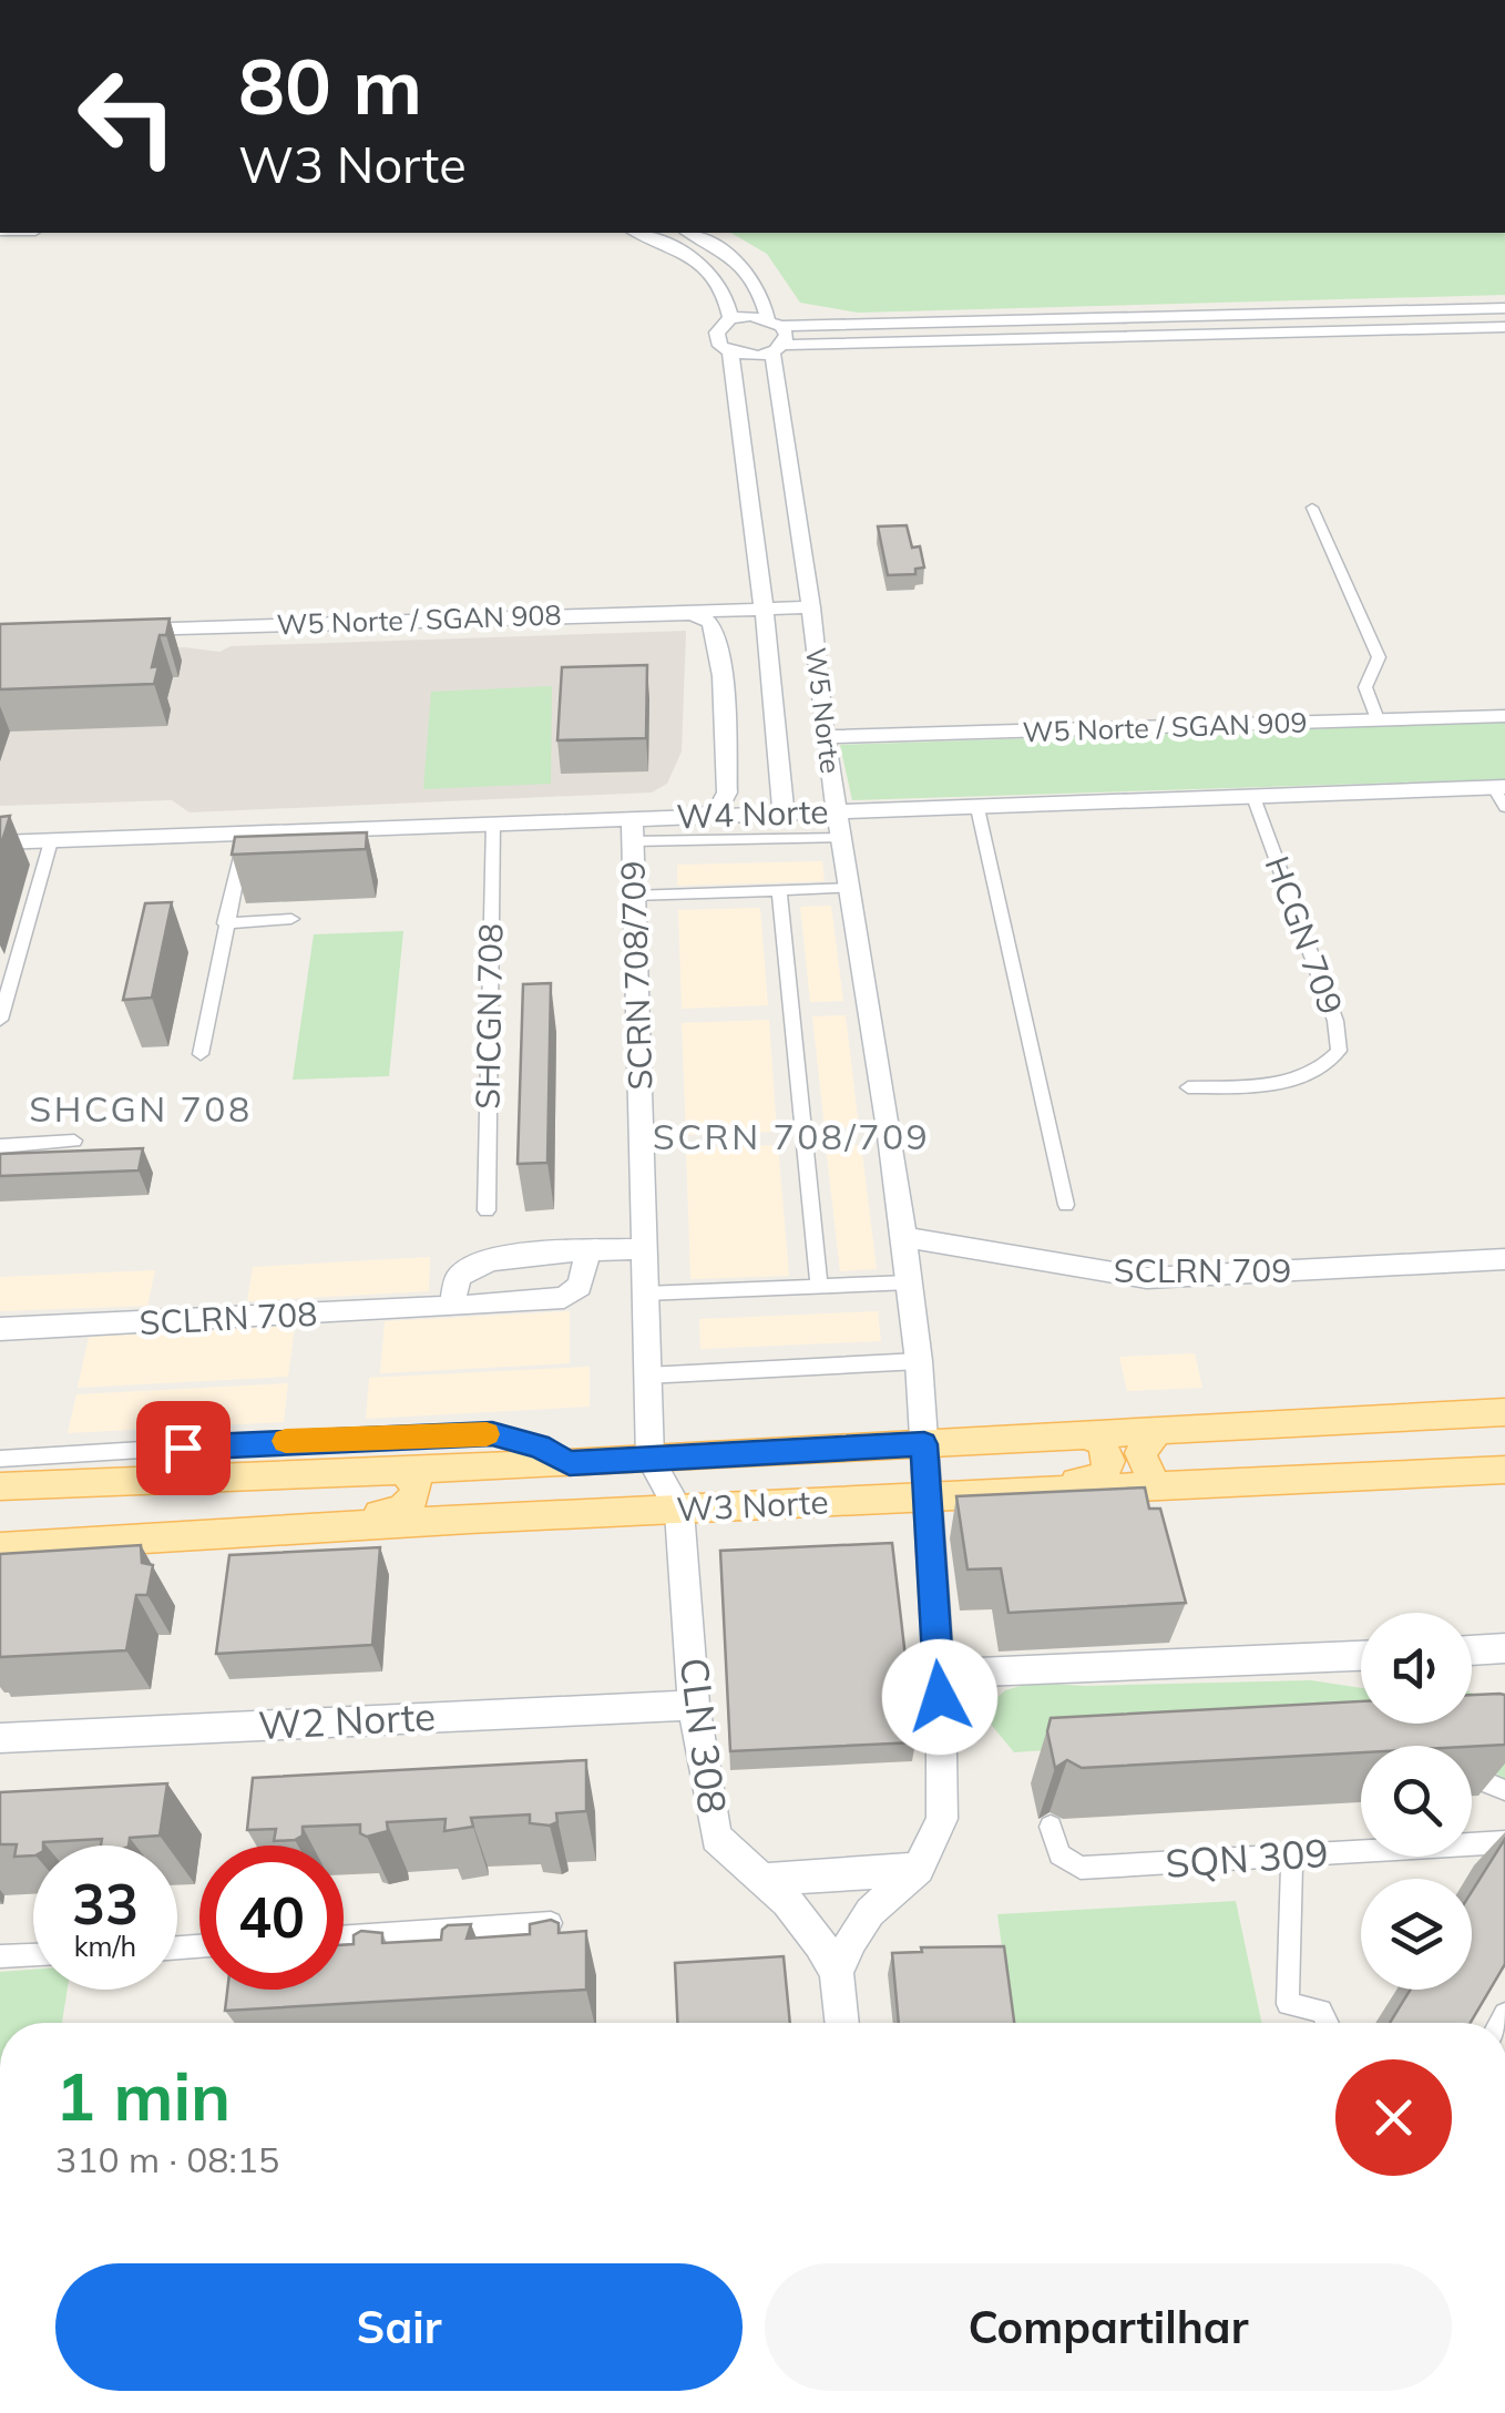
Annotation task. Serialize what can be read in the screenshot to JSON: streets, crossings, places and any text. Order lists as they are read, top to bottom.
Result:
{
  "streets": {
    "main road": ["W3 Norte"],
    "street": [
      "W5 Norte / SGAN 908",
      "W5 Norte",
      "W5 Norte / SGAN 909",
      "W4 Norte",
      "HCGN 709",
      "SCRN 708/709",
      "SHCGN 708",
      "SCLRN 709",
      "SCLRN 708",
      "W2 Norte",
      "CLN 308",
      "SQN 309"
    ]
  },
  "crossings": [
    ["W5 Norte / SGAN 908", "W5 Norte"],
    ["W5 Norte", "W5 Norte / SGAN 909"],
    ["W5 Norte", "W4 Norte"],
    ["W4 Norte", "HCGN 709"],
    ["W4 Norte", "SCRN 708/709"],
    ["W4 Norte", "SHCGN 708"],
    ["SCRN 708/709", "W3 Norte"],
    ["SCRN 708/709", "CLN 308"],
    ["W3 Norte", "CLN 308"],
    ["W2 Norte", "CLN 308"]
  ],
  "districts": ["SHCGN 708", "SCRN 708/709"],
  "page": {
    "turn": ["80 m", "W3 Norte"],
    "speed": "33 km/h",
    "limit": "40",
    "heading": ["1 min", "310 m · 08:15"],
    "buttons": ["Sair", "Compartilhar"]
  }
}
